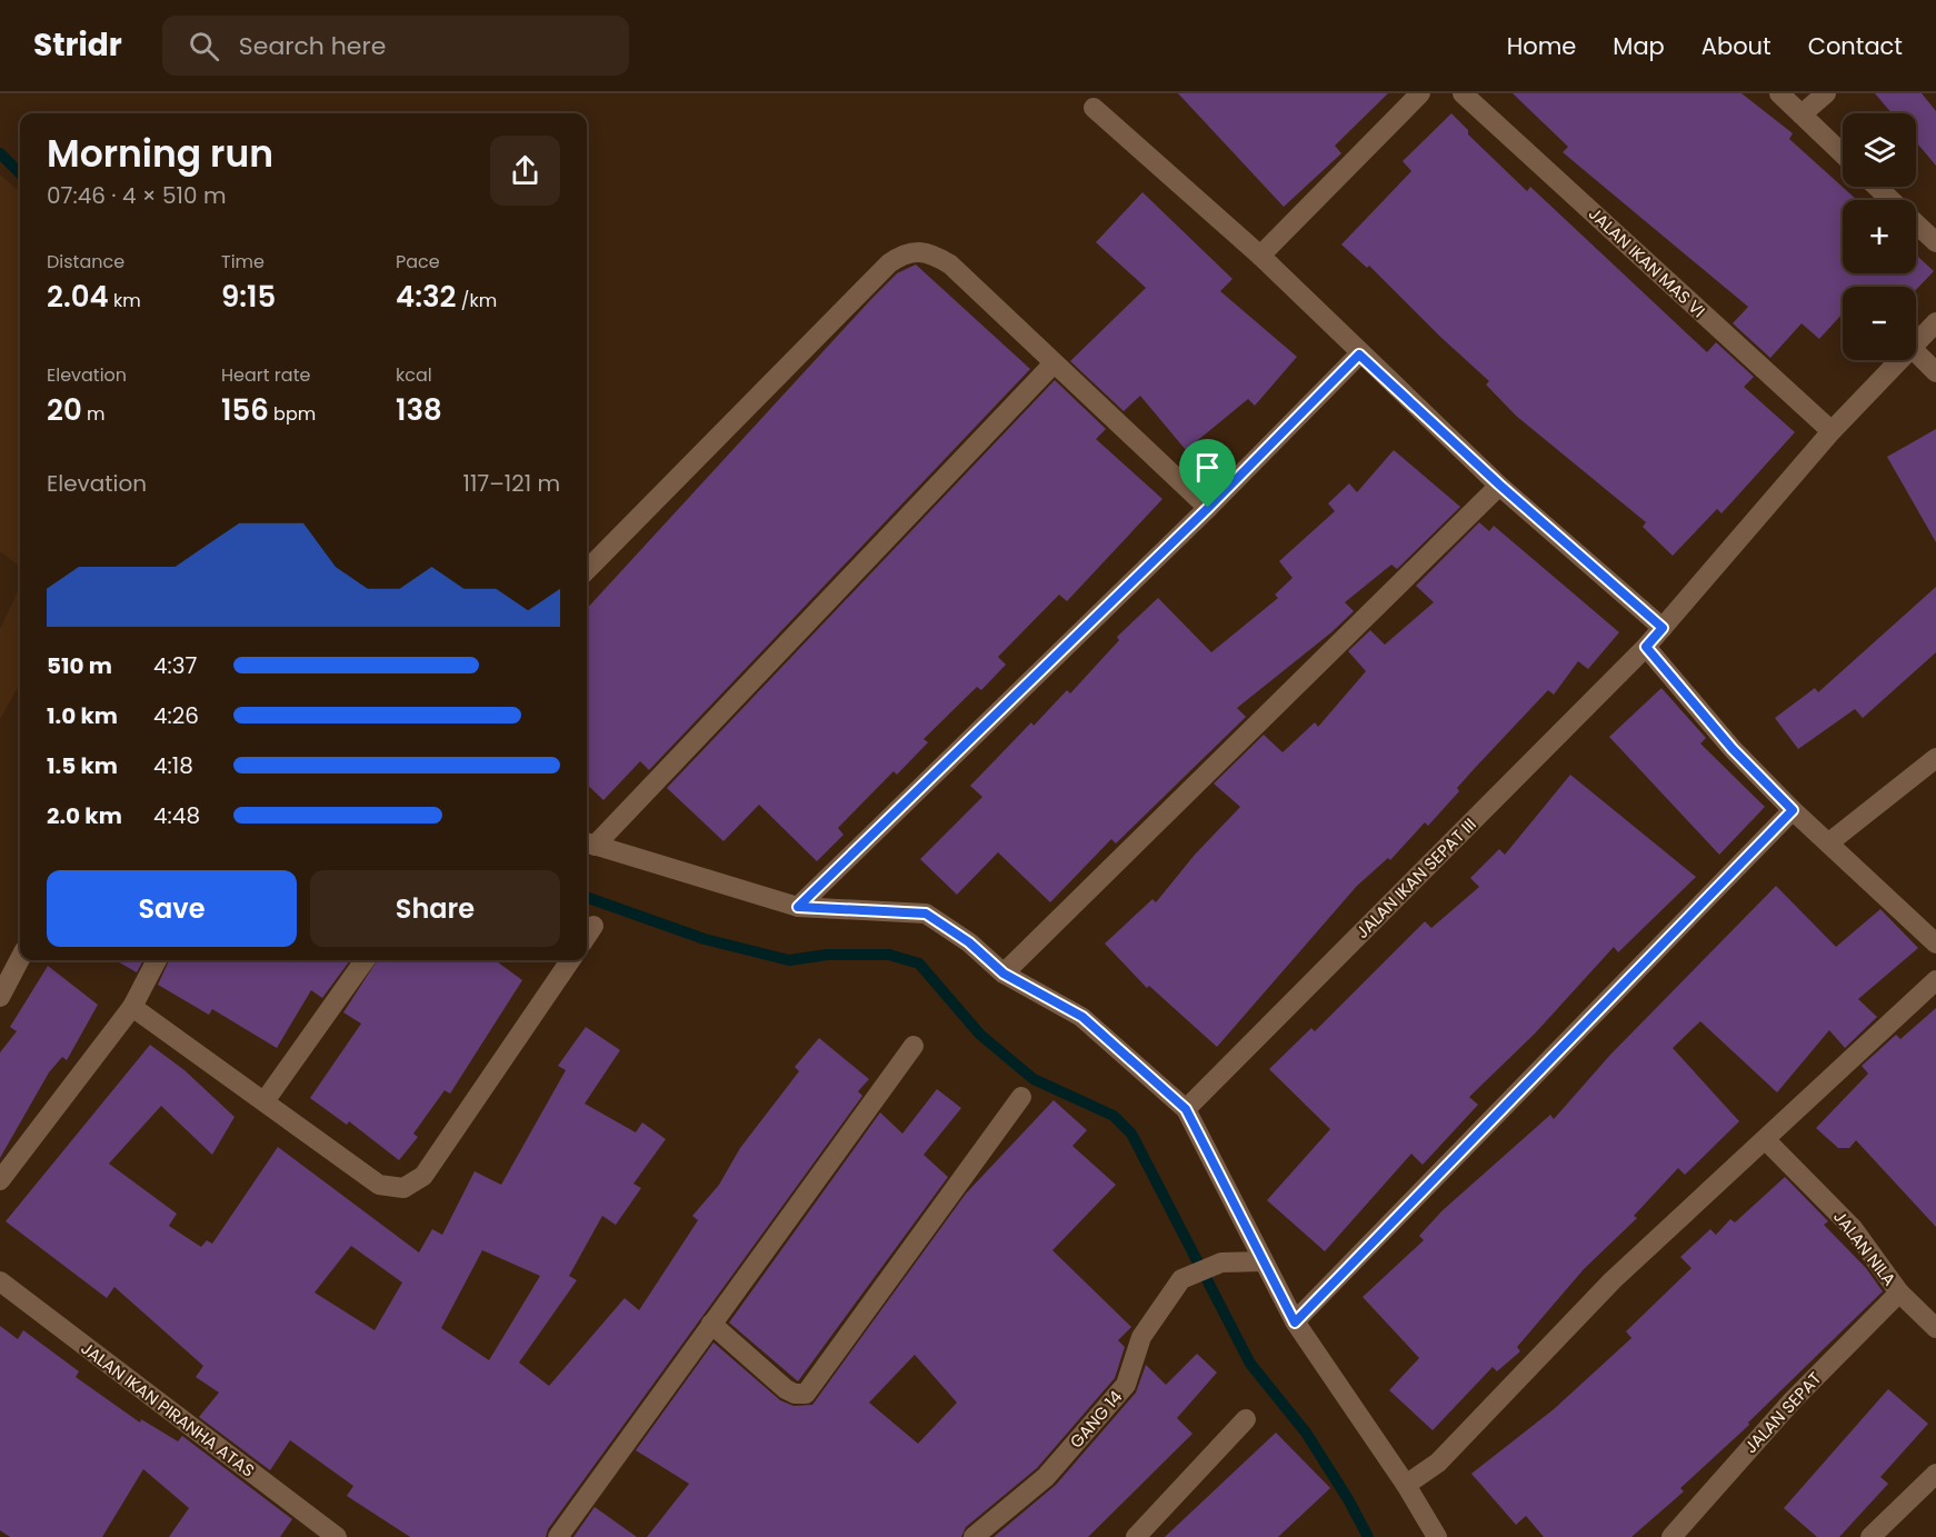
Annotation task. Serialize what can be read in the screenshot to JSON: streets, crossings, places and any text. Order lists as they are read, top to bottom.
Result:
{
  "streets": {
    "street": [
      "JALAN IKAN MAS VI",
      "JALAN IKAN SEPAT III",
      "JALAN NILA",
      "JALAN IKAN PIRANHA ATAS",
      "JALAN SEPAT",
      "GANG 14"
    ]
  },
  "crossings": [
    ["JALAN IKAN MAS VI", "JALAN IKAN SEPAT III"],
    ["JALAN NILA", "JALAN SEPAT"]
  ],
  "page": {
    "header": "Stridr",
    "search": "Search here",
    "nav": [
      "Home",
      "Map",
      "About",
      "Contact"
    ],
    "map_buttons": ["+", "−"],
    "heading": ["Morning run", "07:46 · 4 × 510 m"],
    "stats": [
      ["Distance", "2.04 km"],
      ["Time", "9:15"],
      ["Pace", "4:32 /km"],
      ["Elevation", "20 m"],
      ["Heart rate", "156 bpm"],
      ["kcal", "138"]
    ],
    "chart": ["Elevation", "117–121 m"],
    "list": [
      {
        "name": "510 m",
        "note": "4:37"
      },
      {
        "name": "1.0 km",
        "note": "4:26"
      },
      {
        "name": "1.5 km",
        "note": "4:18"
      },
      {
        "name": "2.0 km",
        "note": "4:48"
      }
    ],
    "buttons": ["Save", "Share"]
  }
}
